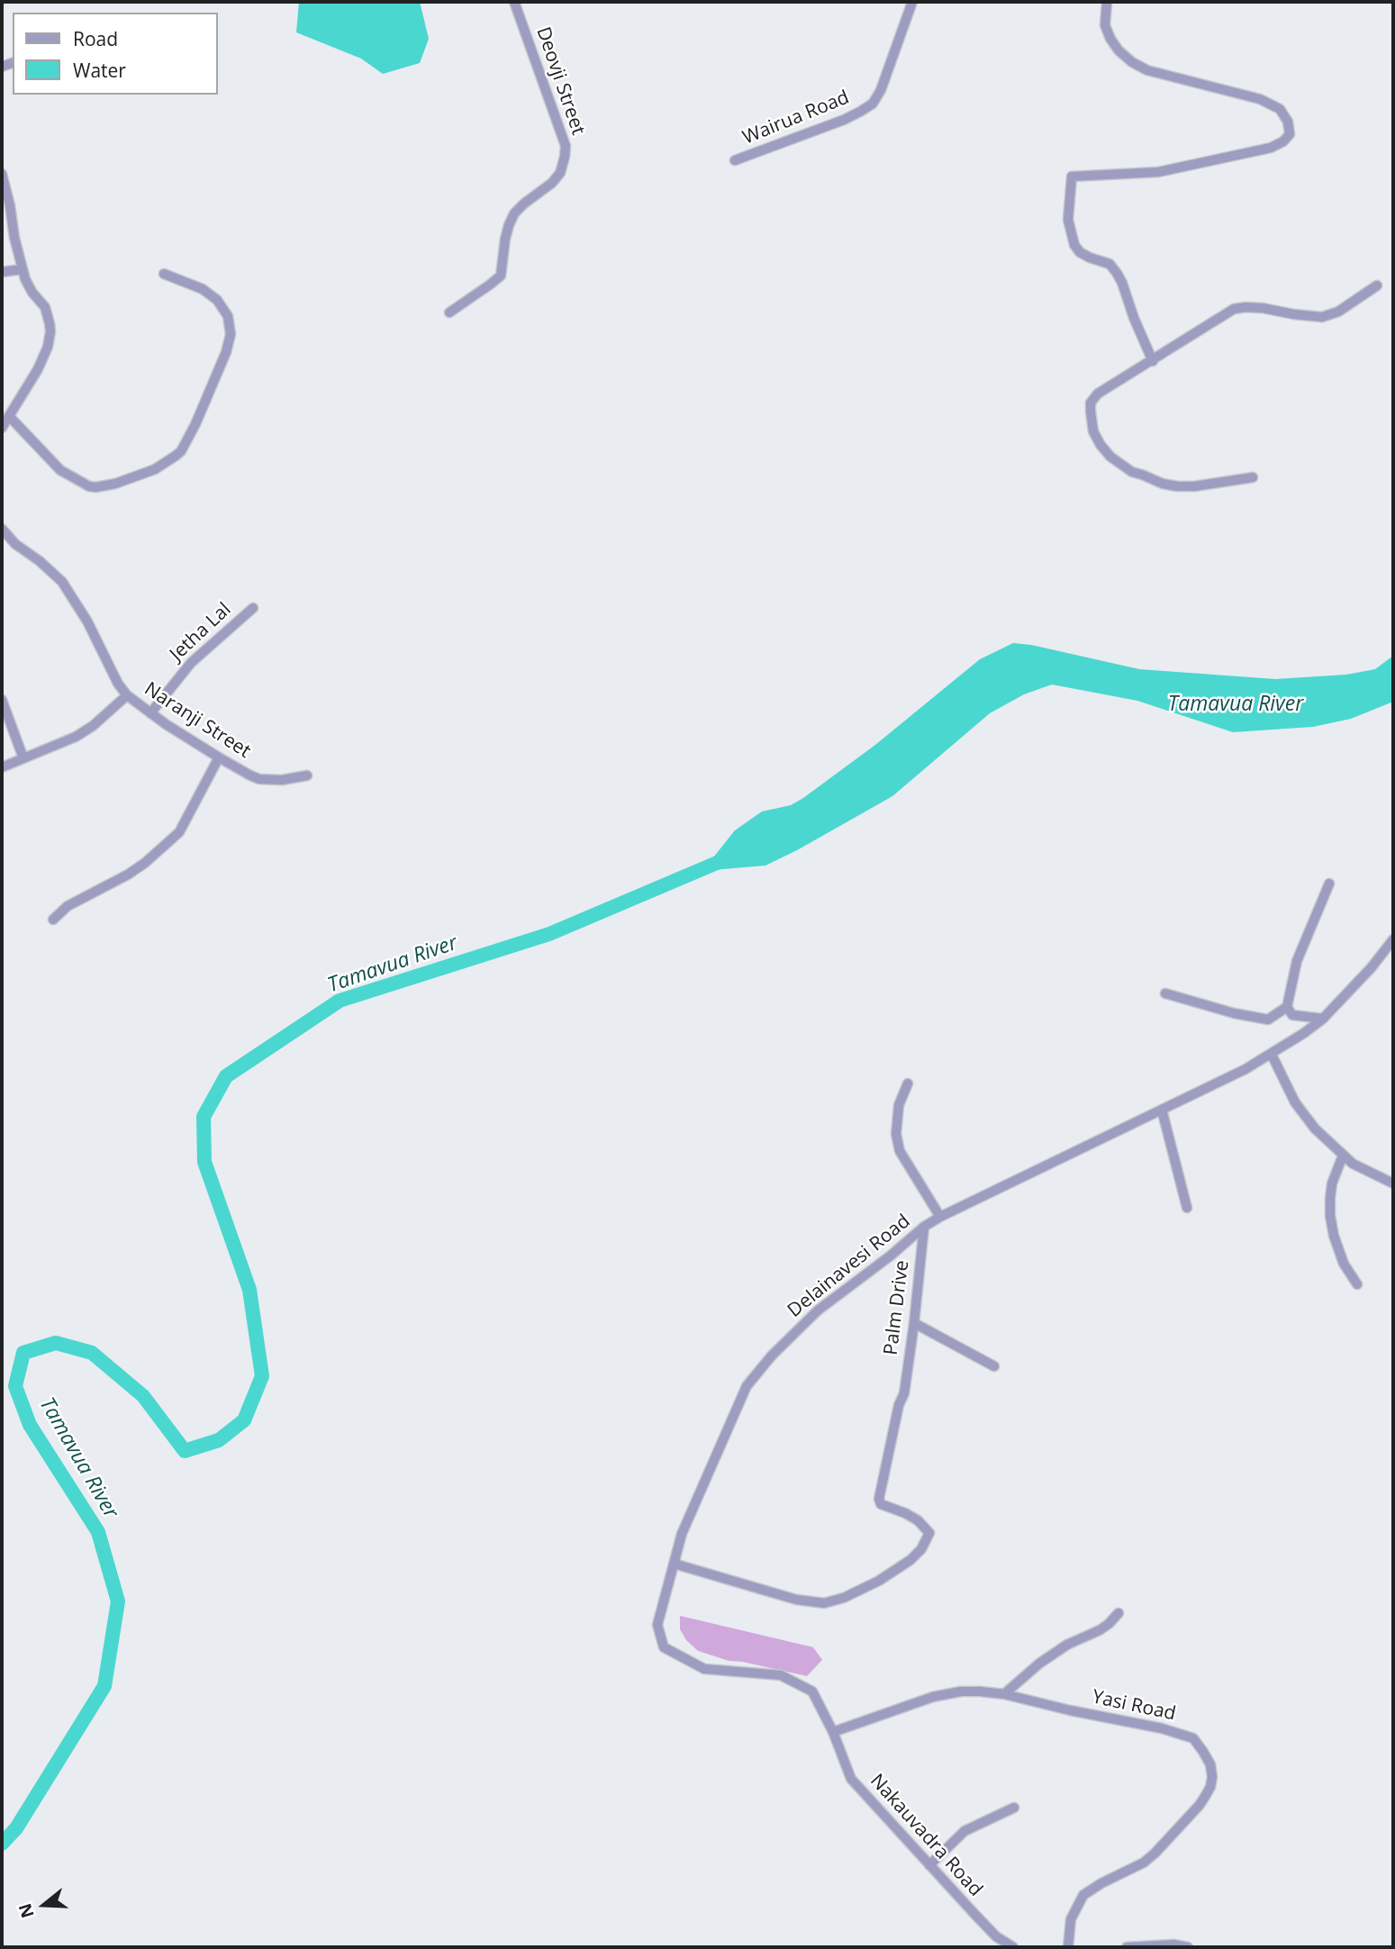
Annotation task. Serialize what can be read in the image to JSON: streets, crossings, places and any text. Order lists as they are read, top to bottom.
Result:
{
  "streets": {
    "street": [
      "Deovji Street",
      "Wairua Road",
      "Jetha Lal",
      "Naranji Street",
      "Delainavesi Road",
      "Palm Drive",
      "Yasi Road",
      "Nakauvadra Road"
    ]
  },
  "crossings": [
    ["Jetha Lal", "Naranji Street"],
    ["Delainavesi Road", "Palm Drive"],
    ["Delainavesi Road", "Yasi Road"],
    ["Delainavesi Road", "Nakauvadra Road"],
    ["Yasi Road", "Nakauvadra Road"]
  ],
  "water": ["Tamavua River"],
  "legend": ["Road", "Water"],
  "north": "left"
}
